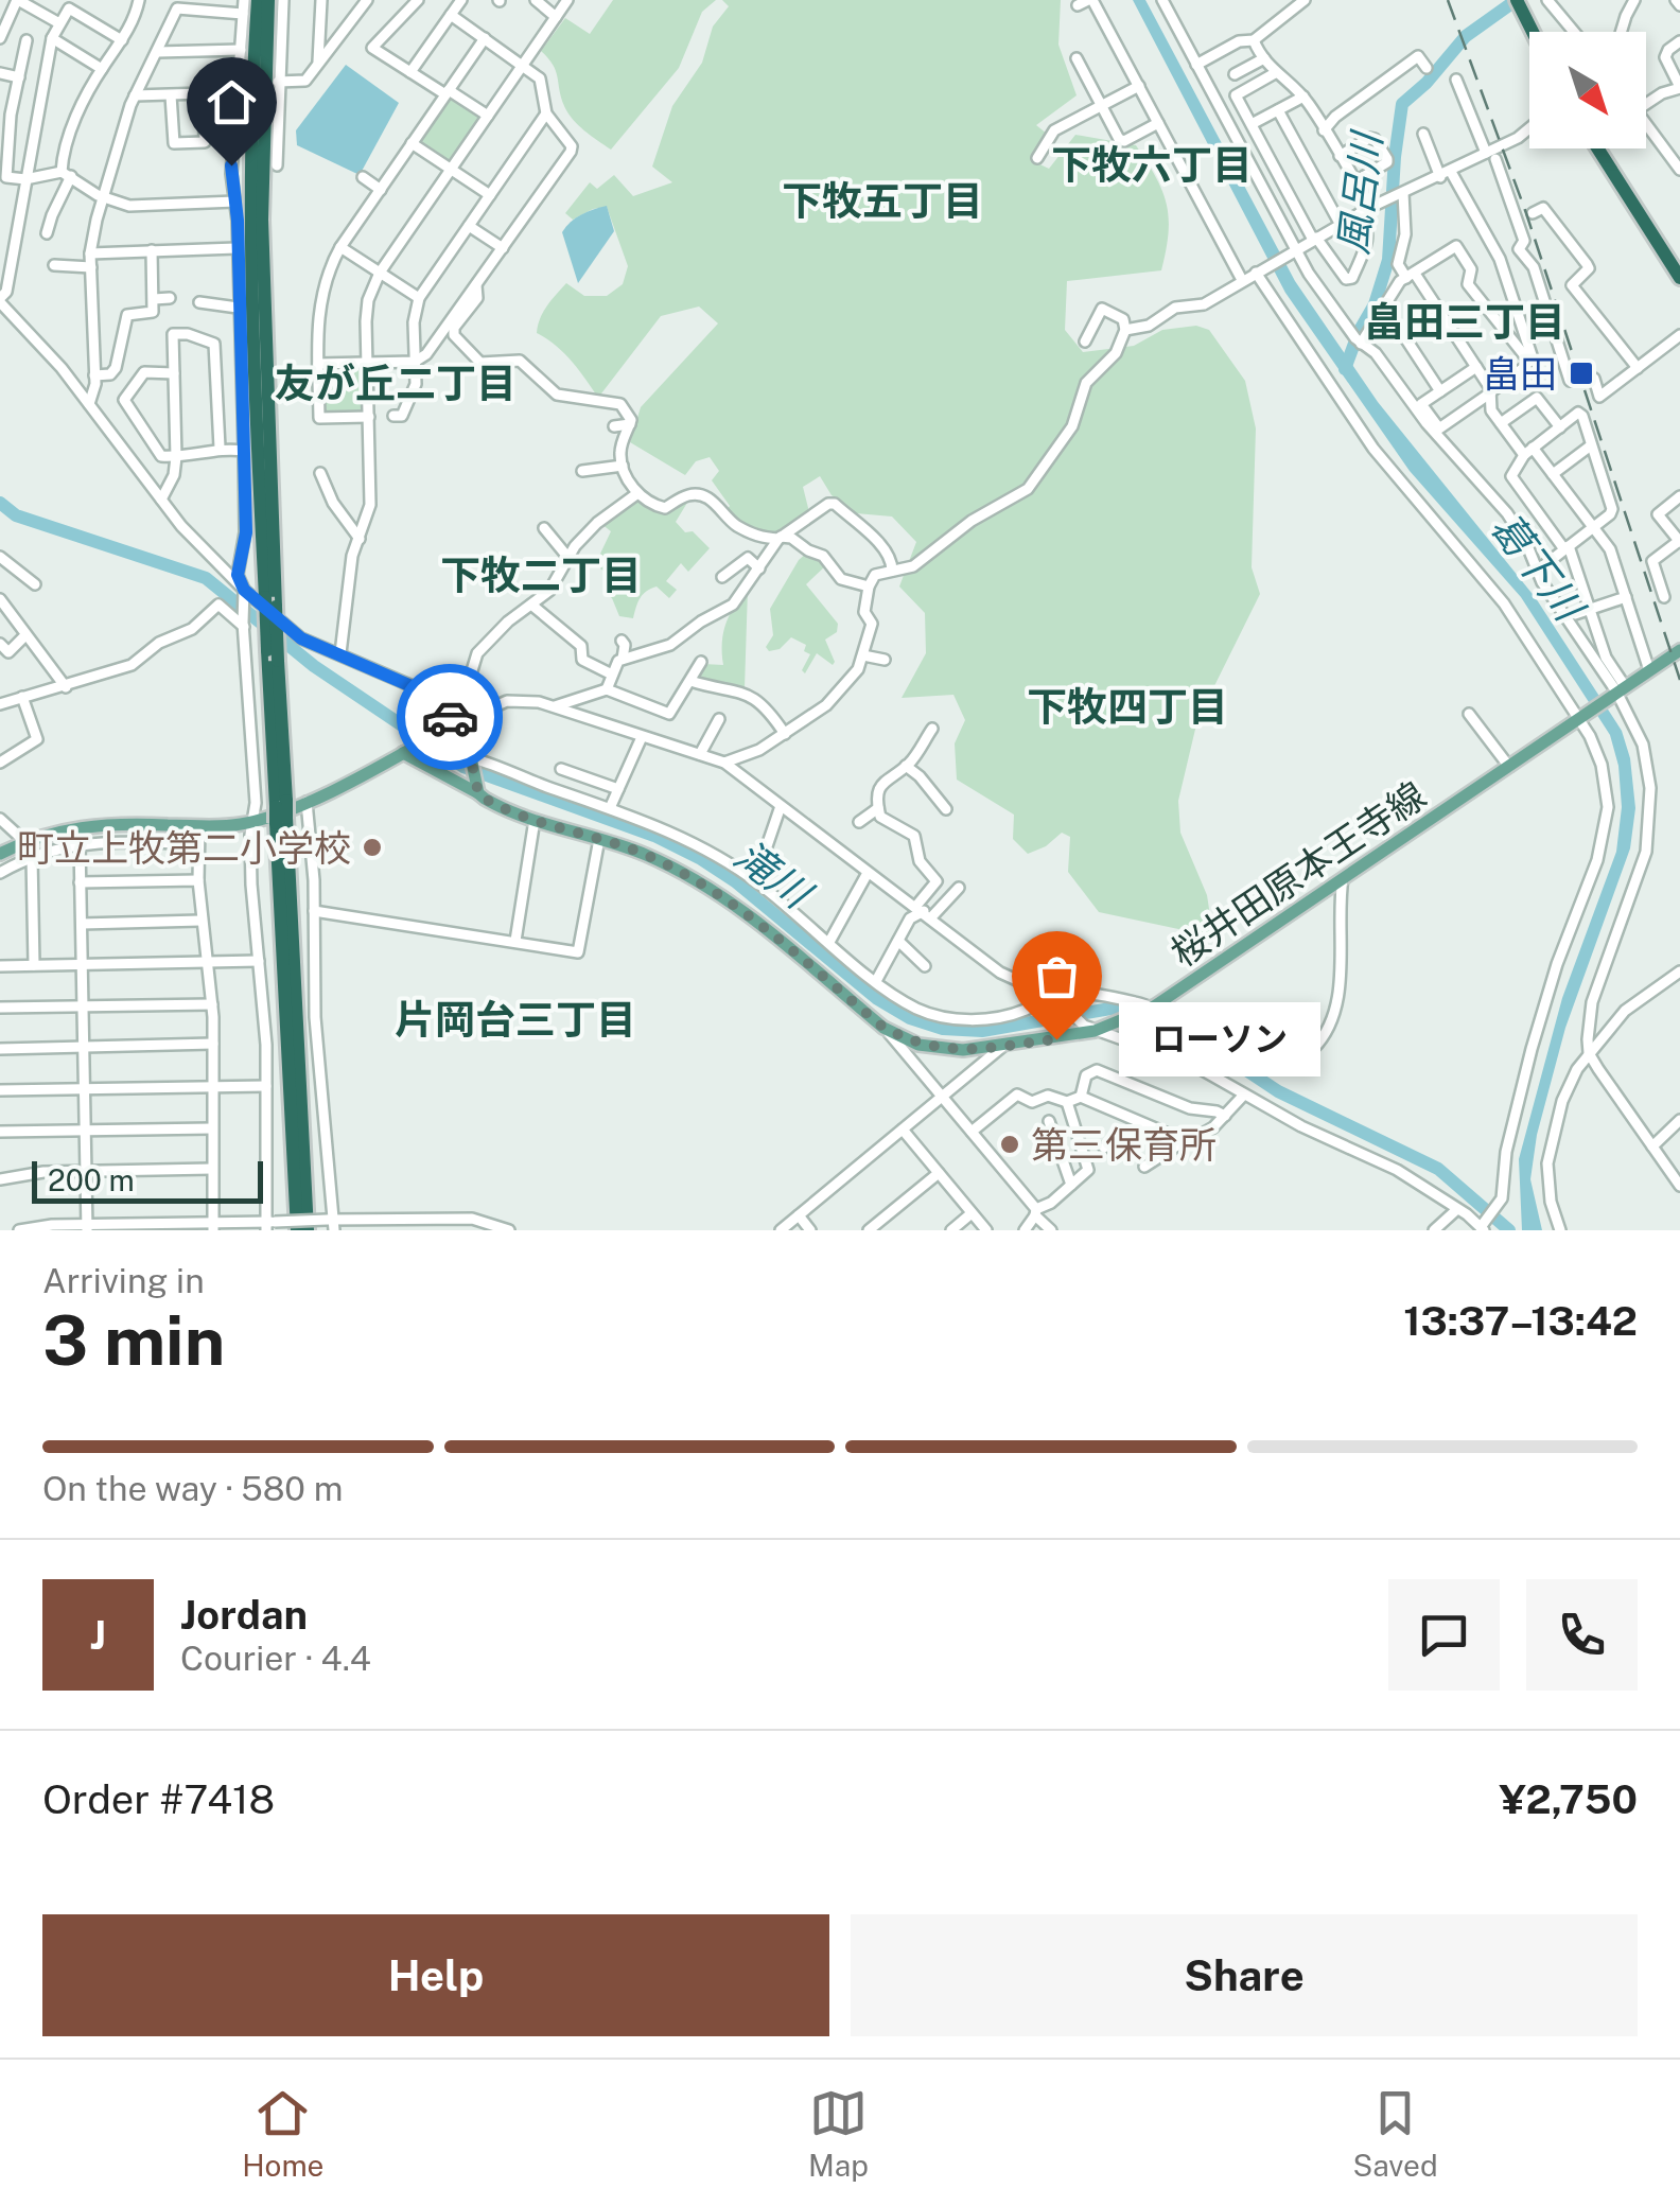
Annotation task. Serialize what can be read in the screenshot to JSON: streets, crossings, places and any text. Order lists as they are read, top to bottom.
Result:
{
  "streets": {
    "main road": ["桜井田原本王寺線"]
  },
  "districts": [
    "下牧六丁目",
    "下牧五丁目",
    "畠田三丁目",
    "友が丘二丁目",
    "下牧二丁目",
    "下牧四丁目",
    "片岡台三丁目"
  ],
  "water": ["風呂川", "葛下川", "滝川"],
  "places": {
    "transit": ["畠田"],
    "other": ["町立上牧第二小学校", "ローソン", "第三保育所"]
  },
  "scale_bar": "200 m",
  "north": "bottom right",
  "page": {
    "bubble": "ローソン",
    "scale": "200 m",
    "heading": ["3 min", "Arriving in", "13:37–13:42"],
    "panel": [
      "Jordan",
      "Courier · 4.4",
      "Order #7418",
      "¥2,750"
    ],
    "bar": "On the way · 580 m",
    "round": "J",
    "buttons": ["Help", "Share"],
    "tabs": ["Home", "Map", "Saved"]
  }
}
